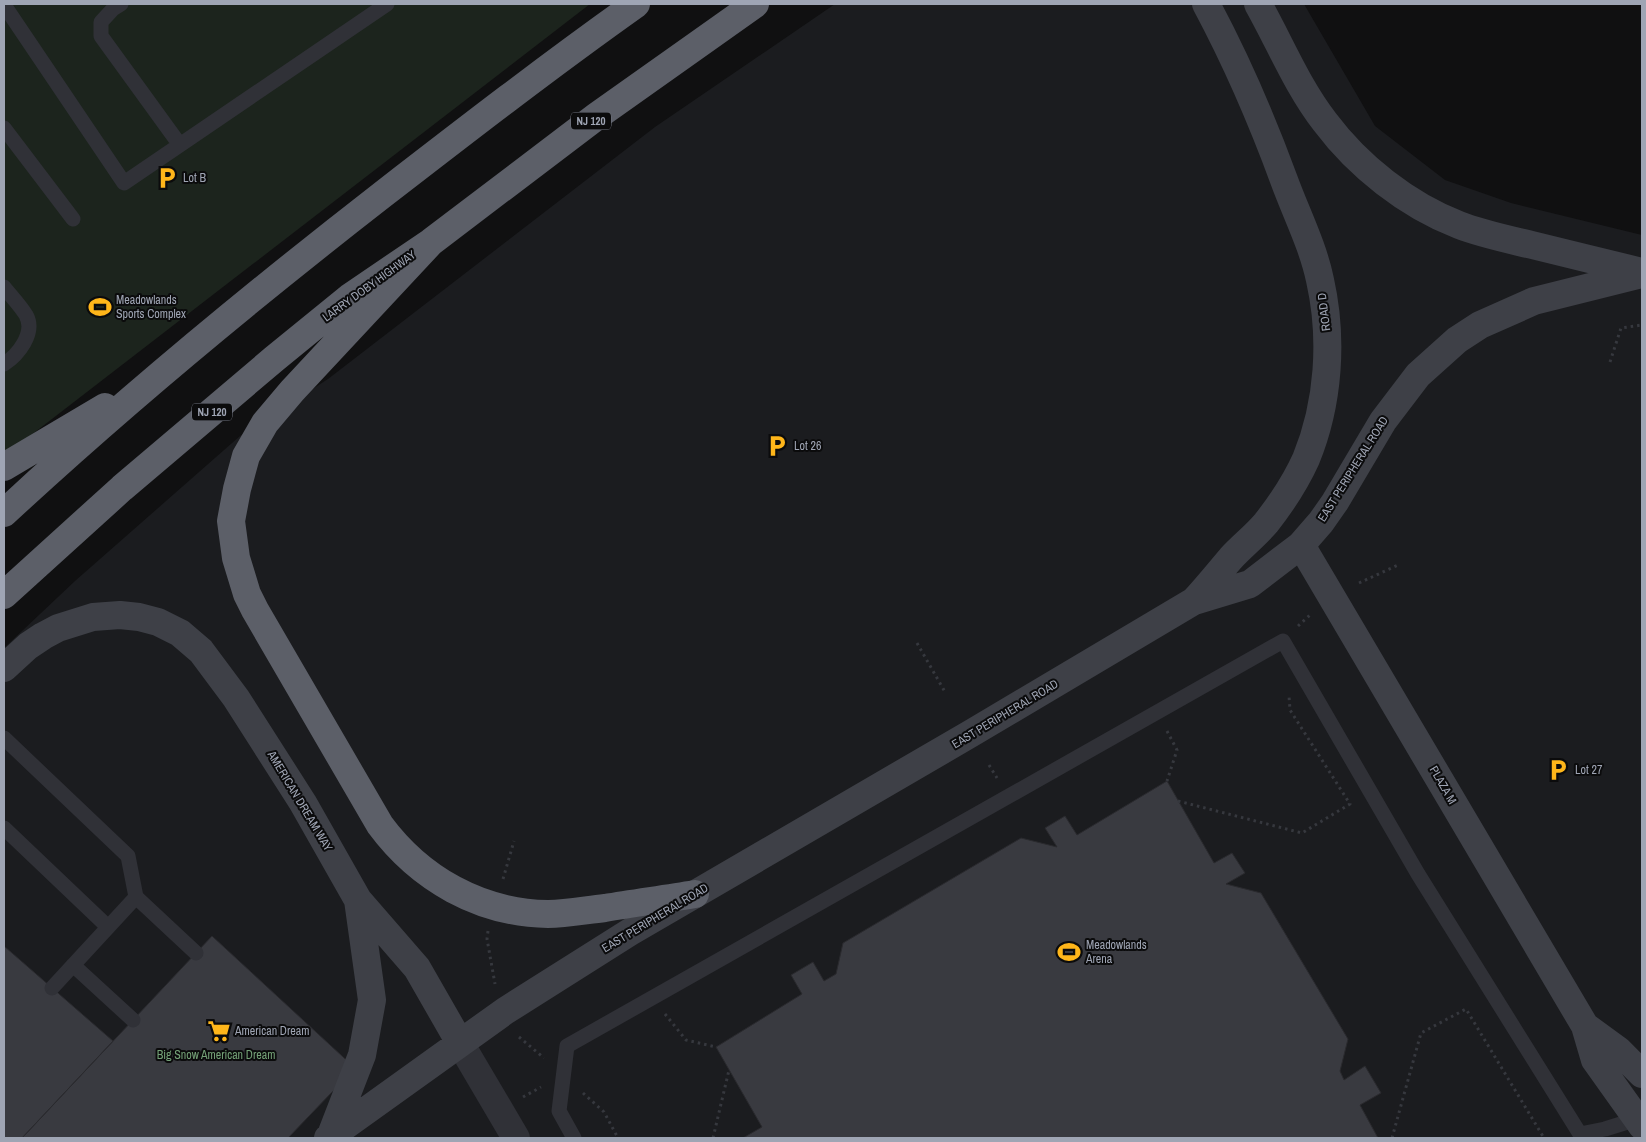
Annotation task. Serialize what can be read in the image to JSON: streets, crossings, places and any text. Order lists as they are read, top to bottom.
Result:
{
  "streets": {
    "highway": ["NJ 120", "LARRY DOBY HIGHWAY"],
    "street": [
      "ROAD D",
      "EAST PERIPHERAL ROAD",
      "PLAZA M",
      "AMERICAN DREAM WAY"
    ]
  },
  "crossings": [
    ["ROAD D", "EAST PERIPHERAL ROAD"],
    ["EAST PERIPHERAL ROAD", "PLAZA M"],
    ["EAST PERIPHERAL ROAD", "AMERICAN DREAM WAY"]
  ],
  "parks": ["Big Snow American Dream"],
  "places": {
    "parking": ["Lot B", "Lot 26", "Lot 27"],
    "sports": ["Meadowlands Sports Complex", "Meadowlands Arena"],
    "supermarket": ["American Dream"]
  }
}
